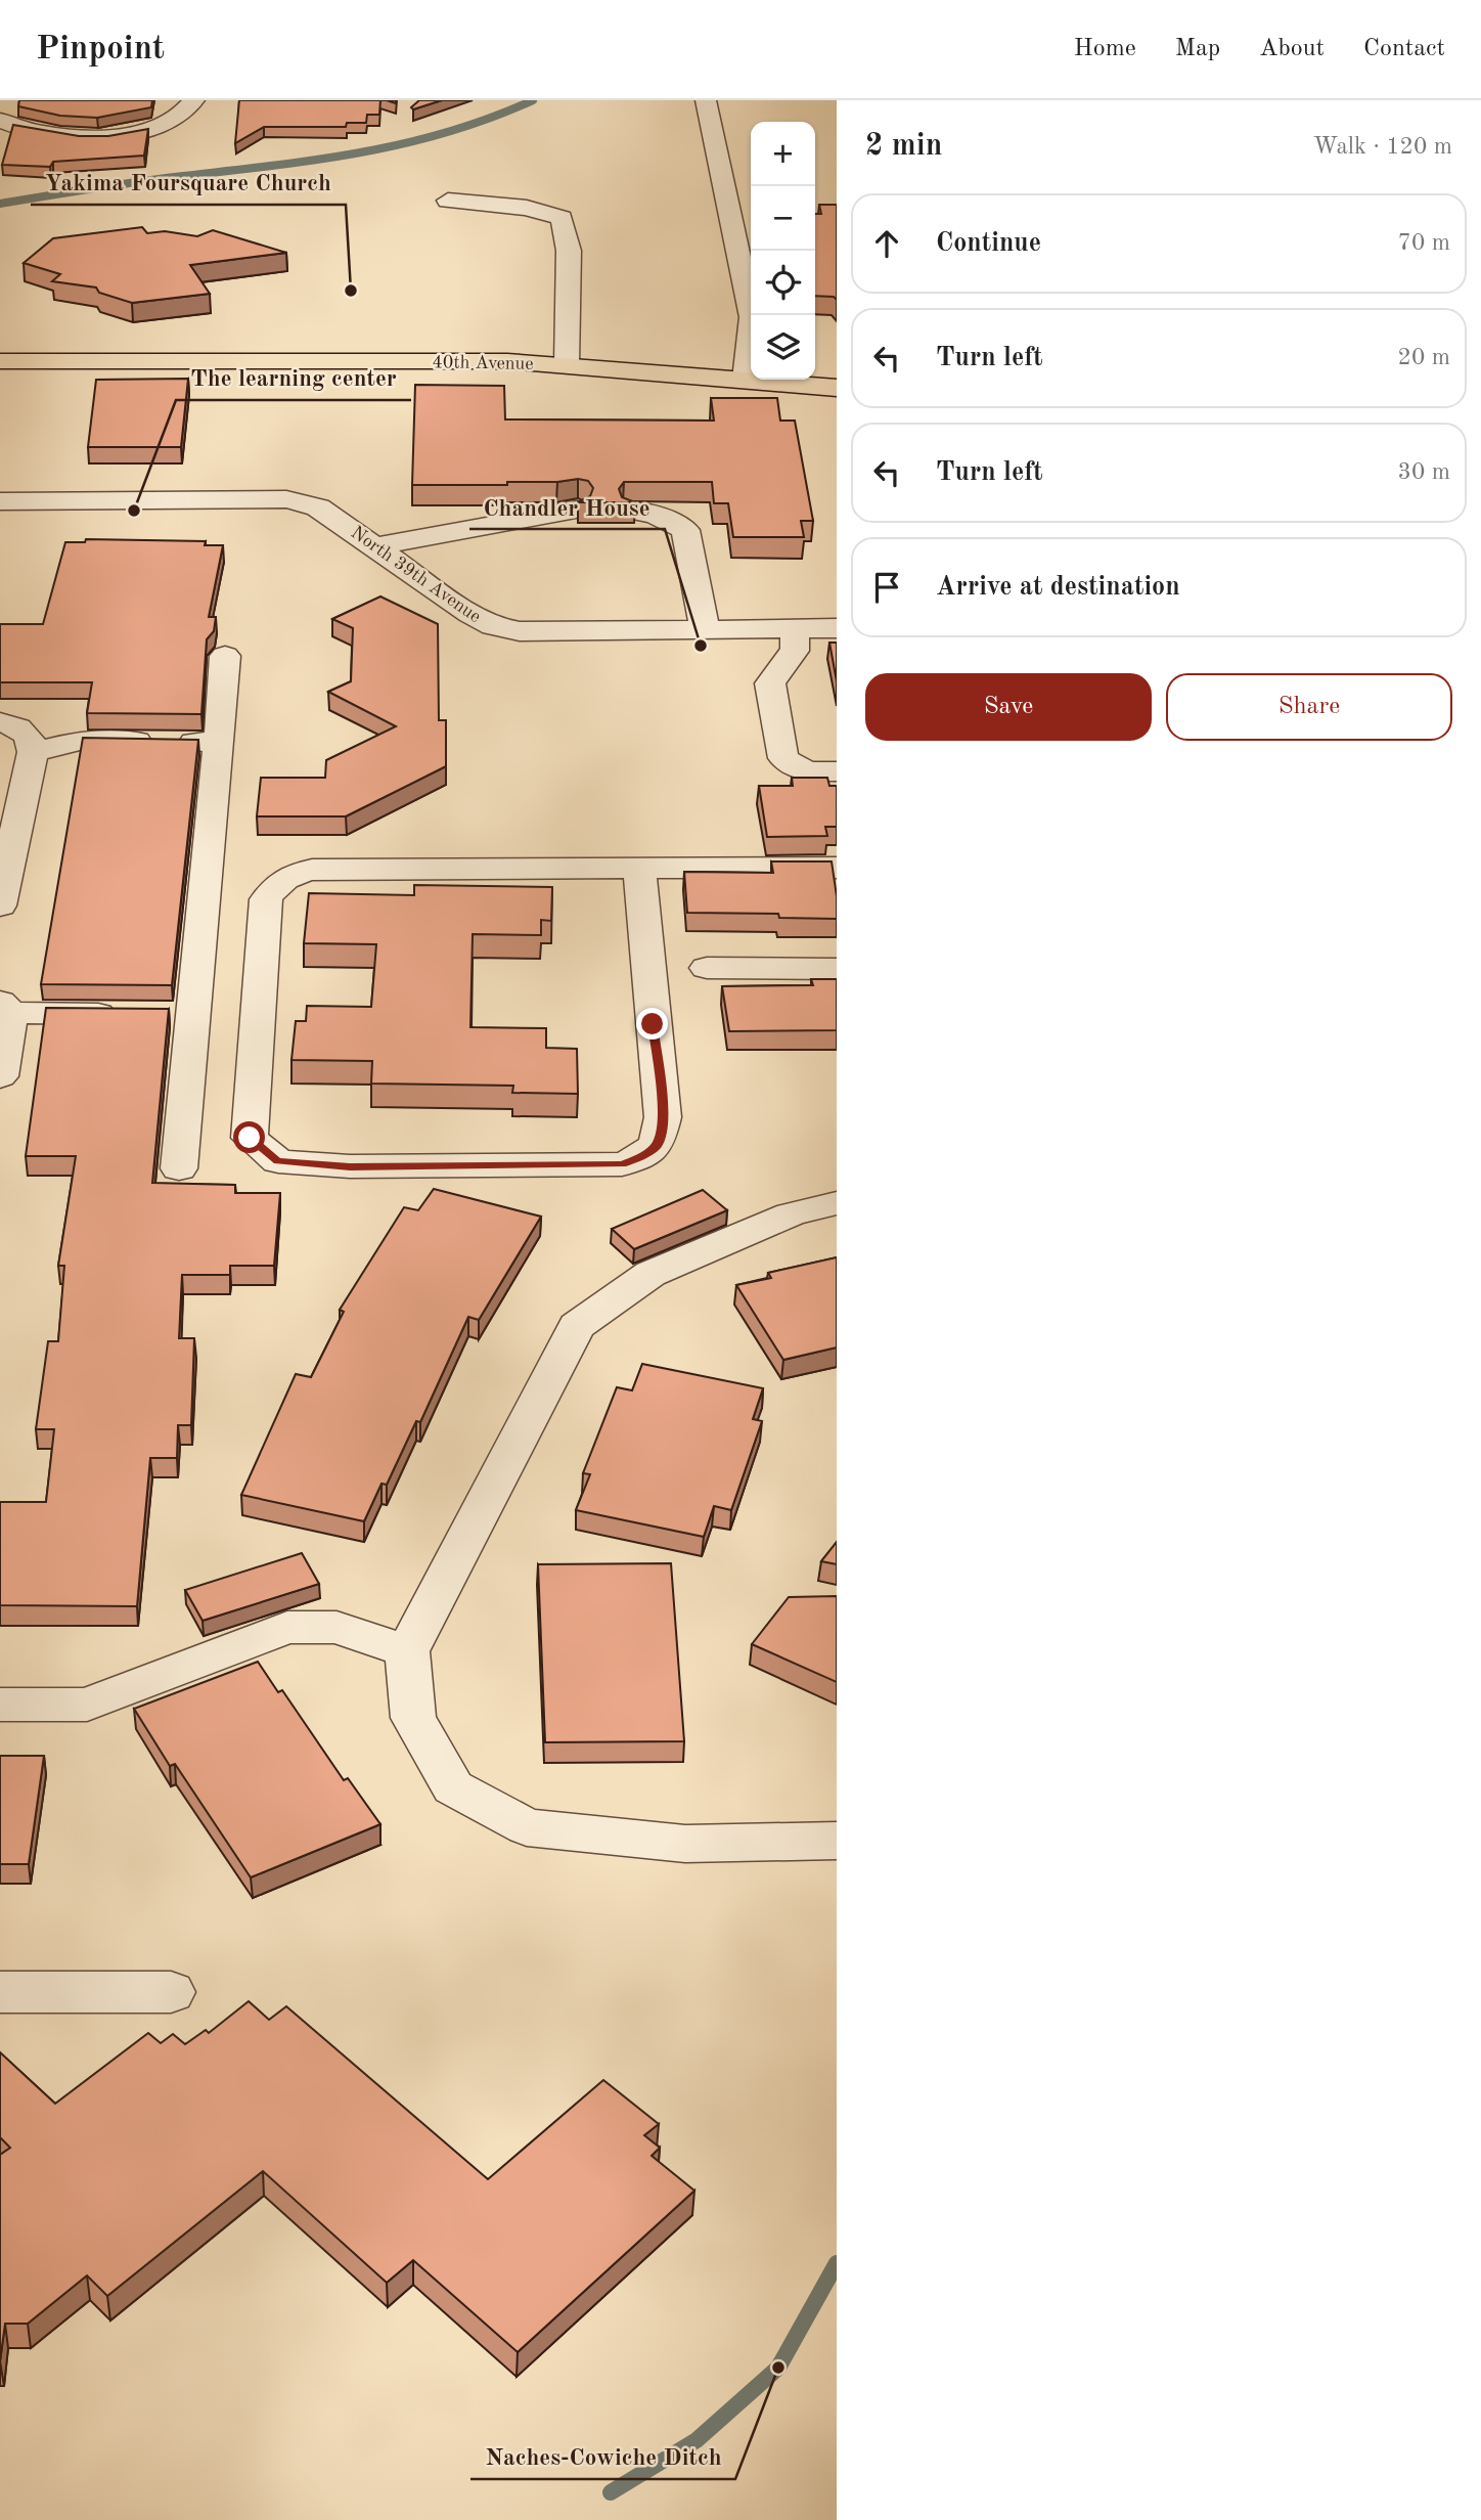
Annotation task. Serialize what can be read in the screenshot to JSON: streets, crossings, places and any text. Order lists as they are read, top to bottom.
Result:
{
  "streets": {
    "main road": ["40th Avenue"],
    "street": ["North 39th Avenue"]
  },
  "places": [
    "Yakima Foursquare Church",
    "The learning center",
    "Chandler House",
    "Naches-Cowiche Ditch"
  ],
  "page": {
    "header": "Pinpoint",
    "nav": [
      "Home",
      "Map",
      "About",
      "Contact"
    ],
    "heading": ["2 min", "Walk · 120 m"],
    "map_buttons": ["+", "−"],
    "list": [
      ["Continue", "70 m"],
      ["Turn left", "20 m"],
      ["Turn left", "30 m"],
      "Arrive at destination"
    ],
    "buttons": ["Save", "Share"]
  }
}
